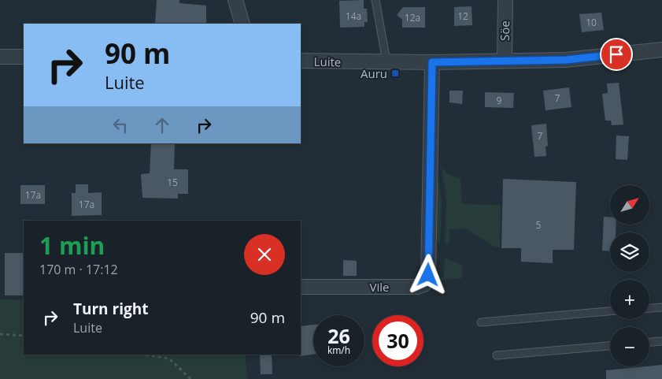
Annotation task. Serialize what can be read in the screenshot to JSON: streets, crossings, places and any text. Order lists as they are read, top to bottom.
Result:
{
  "streets": {
    "street": ["Söe", "Luite", "Vile"]
  },
  "crossings": [
    ["Söe", "Luite"],
    ["Luite", "Vile"]
  ],
  "places": {
    "transit": ["Auru"]
  },
  "house_numbers": [
    "14a",
    "12",
    "12a",
    "10",
    "7",
    "9",
    "7",
    "15",
    "17a",
    "17a",
    "5"
  ],
  "north": "top right",
  "page": {
    "turn": ["90 m", "Luite"],
    "map_buttons": ["+", "−"],
    "heading": ["1 min", "170 m · 17:12"],
    "list": [
      {
        "name": "Turn right",
        "note": "Luite",
        "value": "90 m"
      }
    ],
    "speed": "26 km/h",
    "limit": "30"
  }
}
